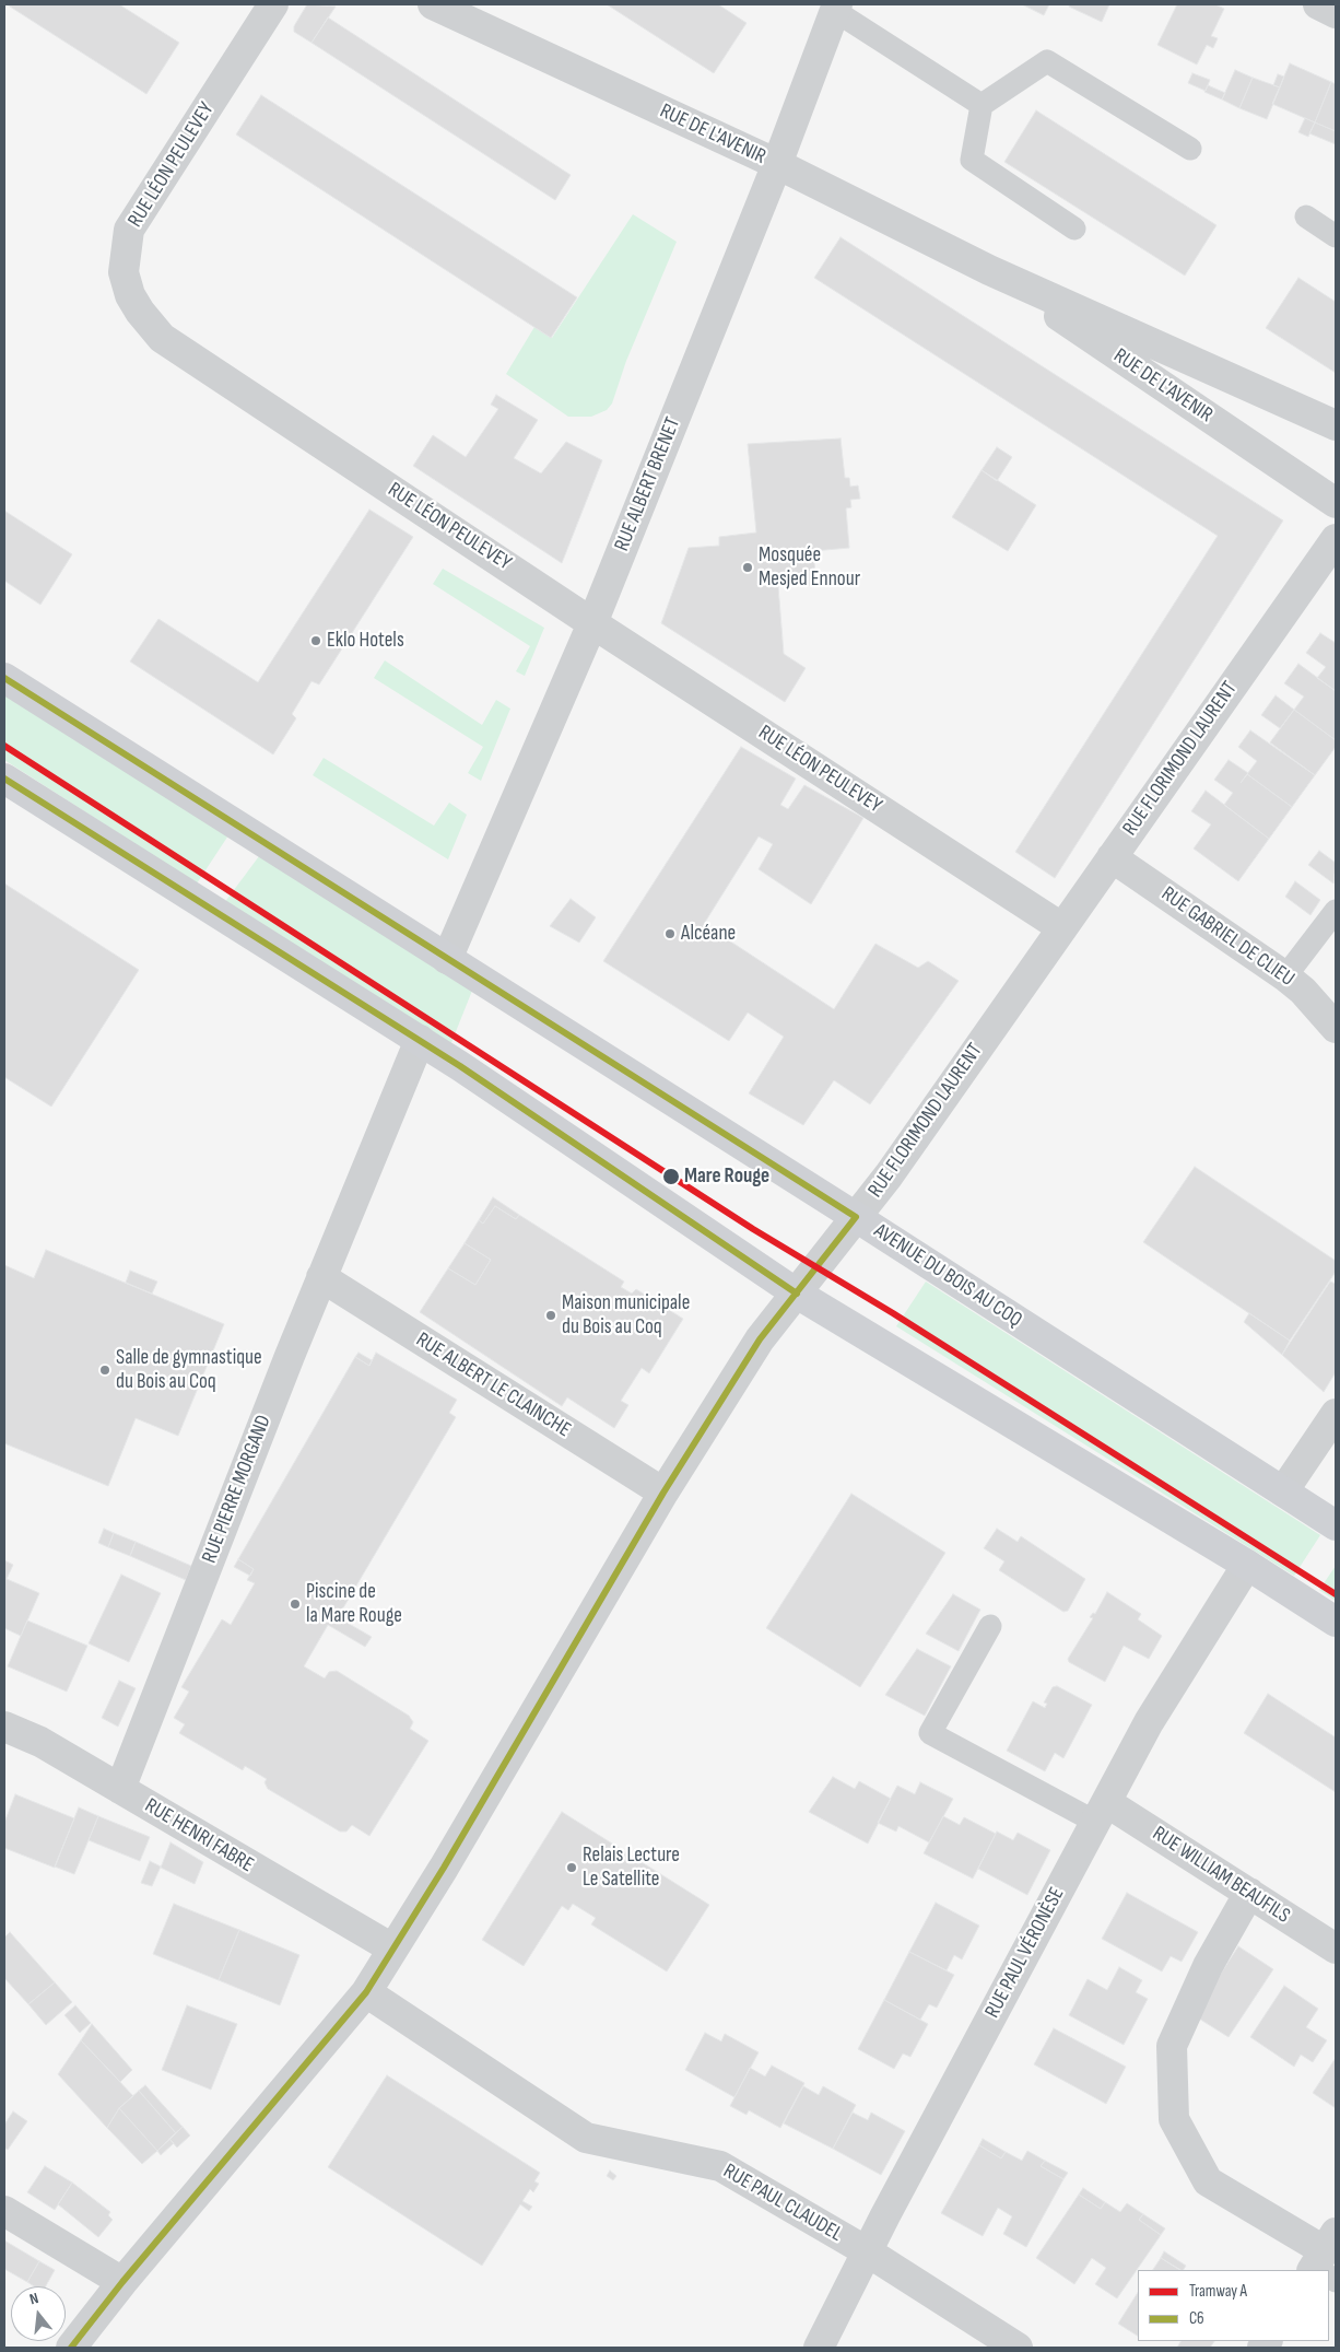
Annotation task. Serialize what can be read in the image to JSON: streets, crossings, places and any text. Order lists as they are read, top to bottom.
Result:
{
  "streets": {
    "main road": ["AVENUE DU BOIS AU COQ"],
    "street": [
      "RUE DE L'AVENIR",
      "RUE LÉON PEULEVEY",
      "RUE ALBERT BRENET",
      "RUE FLORIMOND LAURENT",
      "RUE GABRIEL DE CLIEU",
      "RUE ALBERT LE CLAINCHE",
      "RUE PIERRE MORGAND",
      "RUE HENRI FABRE",
      "RUE WILLIAM BEAUFILS",
      "RUE PAUL VÉRONÈSE",
      "RUE PAUL CLAUDEL"
    ]
  },
  "crossings": [
    ["RUE DE L'AVENIR", "RUE ALBERT BRENET"],
    ["RUE LÉON PEULEVEY", "RUE ALBERT BRENET"],
    ["RUE LÉON PEULEVEY", "RUE FLORIMOND LAURENT"],
    ["RUE ALBERT BRENET", "AVENUE DU BOIS AU COQ"],
    ["RUE FLORIMOND LAURENT", "RUE GABRIEL DE CLIEU"],
    ["RUE FLORIMOND LAURENT", "AVENUE DU BOIS AU COQ"],
    ["RUE FLORIMOND LAURENT", "RUE ALBERT LE CLAINCHE"],
    ["RUE FLORIMOND LAURENT", "RUE HENRI FABRE"],
    ["RUE FLORIMOND LAURENT", "RUE PAUL CLAUDEL"],
    ["RUE ALBERT LE CLAINCHE", "RUE PIERRE MORGAND"],
    ["RUE PIERRE MORGAND", "RUE HENRI FABRE"],
    ["RUE WILLIAM BEAUFILS", "RUE PAUL VÉRONÈSE"],
    ["RUE PAUL VÉRONÈSE", "RUE PAUL CLAUDEL"]
  ],
  "places": [
    "Mosquée Mesjed Ennour",
    "Eklo Hotels",
    "Alcéane",
    "Mare Rouge",
    "Maison municipale du Bois au Coq",
    "Salle de gymnastique du Bois au Coq",
    "Piscine de la Mare Rouge",
    "Relais Lecture Le Satellite"
  ],
  "lines": ["transit line C6", "tram line A"],
  "legend": ["Tramway A", "C6"],
  "north": "top"
}
